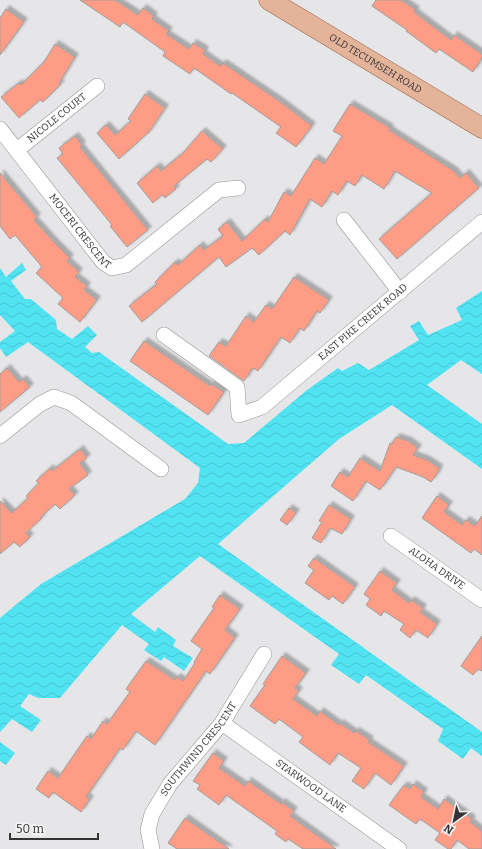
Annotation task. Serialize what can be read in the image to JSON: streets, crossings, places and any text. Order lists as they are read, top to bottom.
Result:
{
  "streets": {
    "main road": ["OLD TECUMSEH ROAD"],
    "street": [
      "NICOLE COURT",
      "MOCERI CRESCENT",
      "EAST PIKE CREEK ROAD",
      "ALOHA DRIVE",
      "SOUTHWIND CRESCENT",
      "STARWOOD LANE"
    ]
  },
  "crossings": [
    ["NICOLE COURT", "MOCERI CRESCENT"],
    ["SOUTHWIND CRESCENT", "STARWOOD LANE"]
  ],
  "scale_bar": "50 m",
  "north": "bottom left"
}
